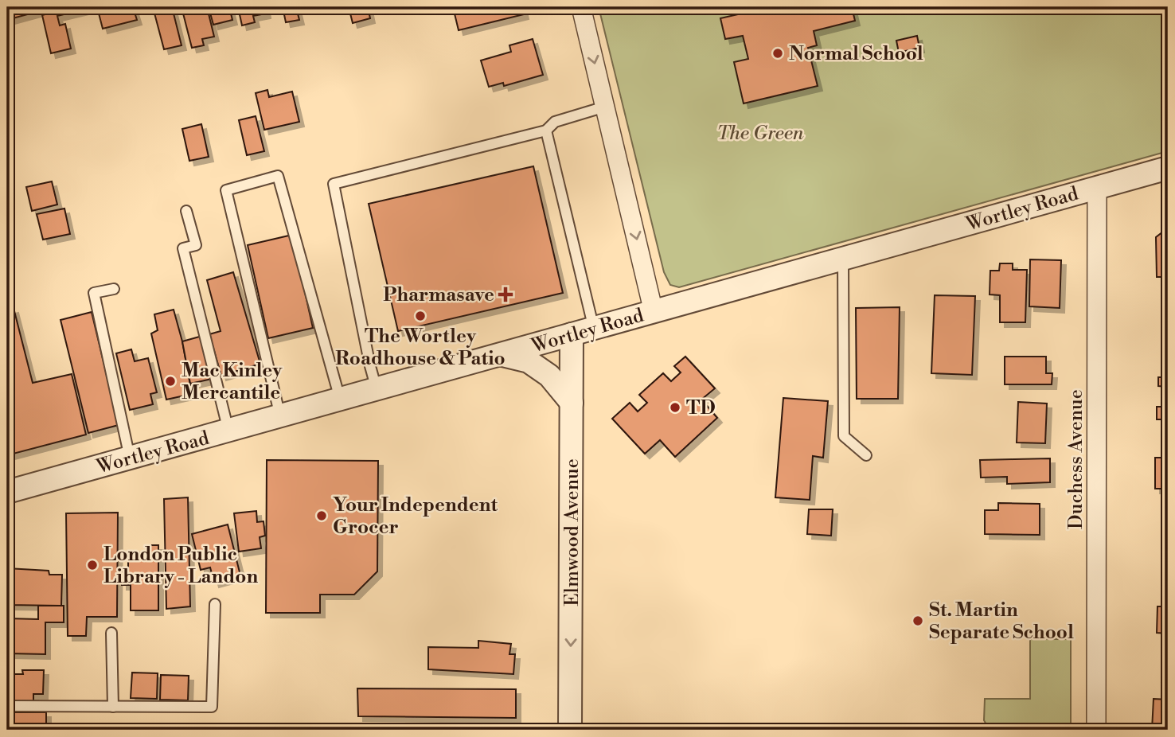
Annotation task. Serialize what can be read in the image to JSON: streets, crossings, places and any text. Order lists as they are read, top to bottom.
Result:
{
  "streets": {
    "street": ["Wortley Road", "Duchess Avenue", "Elmwood Avenue"]
  },
  "crossings": [
    ["Wortley Road", "Duchess Avenue"],
    ["Wortley Road", "Elmwood Avenue"]
  ],
  "one_way": ["Elmwood Avenue"],
  "parks": ["The Green"],
  "places": {
    "other": [
      "Normal School",
      "The Wortley Roadhouse & Patio",
      "Mac Kinley Mercantile",
      "TD",
      "Your Independent Grocer",
      "London Public Library - Landon",
      "St. Martin Separate School"
    ],
    "health": ["Pharmasave"]
  }
}
